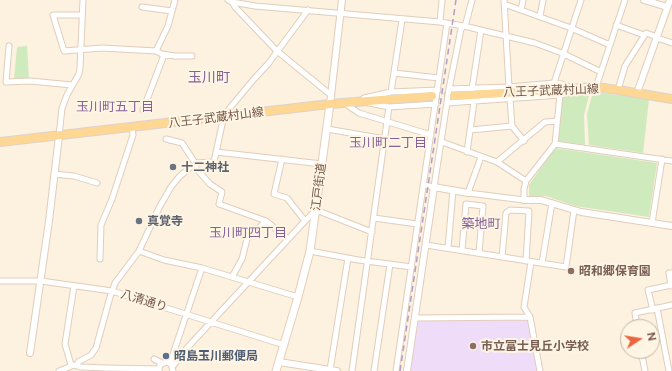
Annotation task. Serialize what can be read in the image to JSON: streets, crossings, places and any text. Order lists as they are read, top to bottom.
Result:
{
  "streets": {
    "main road": ["八王子武蔵村山線", "江戸街道"],
    "street": ["八清通り"]
  },
  "crossings": [
    ["八王子武蔵村山線", "江戸街道"],
    ["江戸街道", "八清通り"]
  ],
  "districts": [
    "玉川町",
    "玉川町五丁目",
    "玉川町二丁目",
    "築地町",
    "玉川町四丁目"
  ],
  "places": [
    "十二神社",
    "真覚寺",
    "昭和郷保育園",
    "市立富士見丘小学校",
    "昭島玉川郵便局"
  ],
  "north": "right"
}
